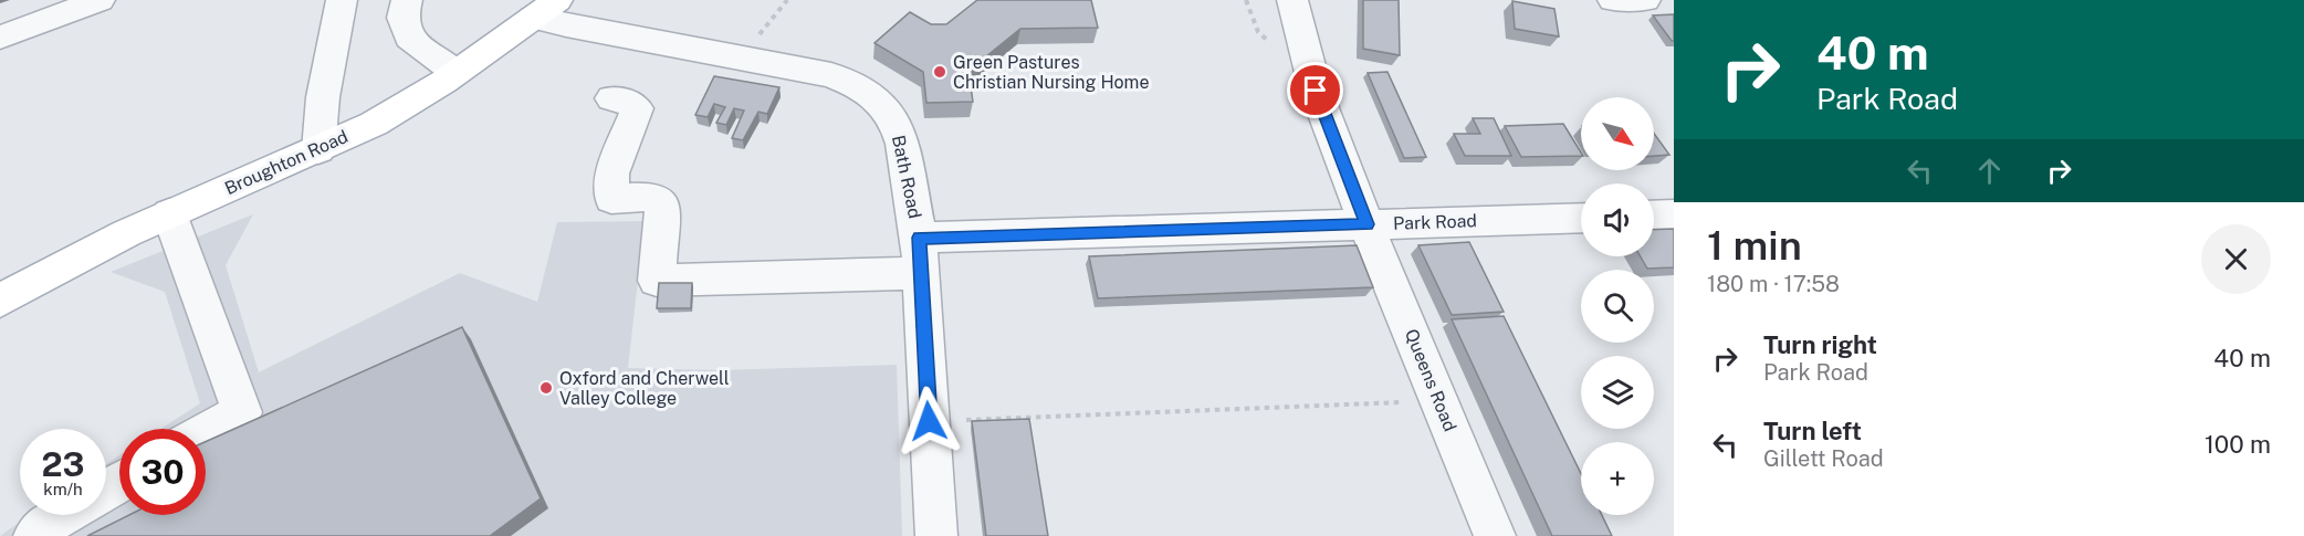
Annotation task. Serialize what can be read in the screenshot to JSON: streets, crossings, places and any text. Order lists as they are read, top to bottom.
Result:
{
  "streets": {
    "main road": ["Broughton Road"],
    "street": ["Bath Road", "Park Road", "Queens Road"]
  },
  "crossings": [
    ["Broughton Road", "Bath Road"],
    ["Bath Road", "Park Road"],
    ["Park Road", "Queens Road"]
  ],
  "places": ["Green Pastures Christian Nursing Home", "Oxford and Cherwell Valley College"],
  "north": "bottom right",
  "page": {
    "turn": ["40 m", "Park Road"],
    "map_buttons": "+",
    "heading": ["1 min", "180 m · 17:58"],
    "list": [
      {
        "name": "Turn right",
        "note": "Park Road",
        "value": "40 m"
      },
      {
        "name": "Turn left",
        "note": "Gillett Road",
        "value": "100 m"
      }
    ],
    "speed": "23 km/h",
    "limit": "30"
  }
}
